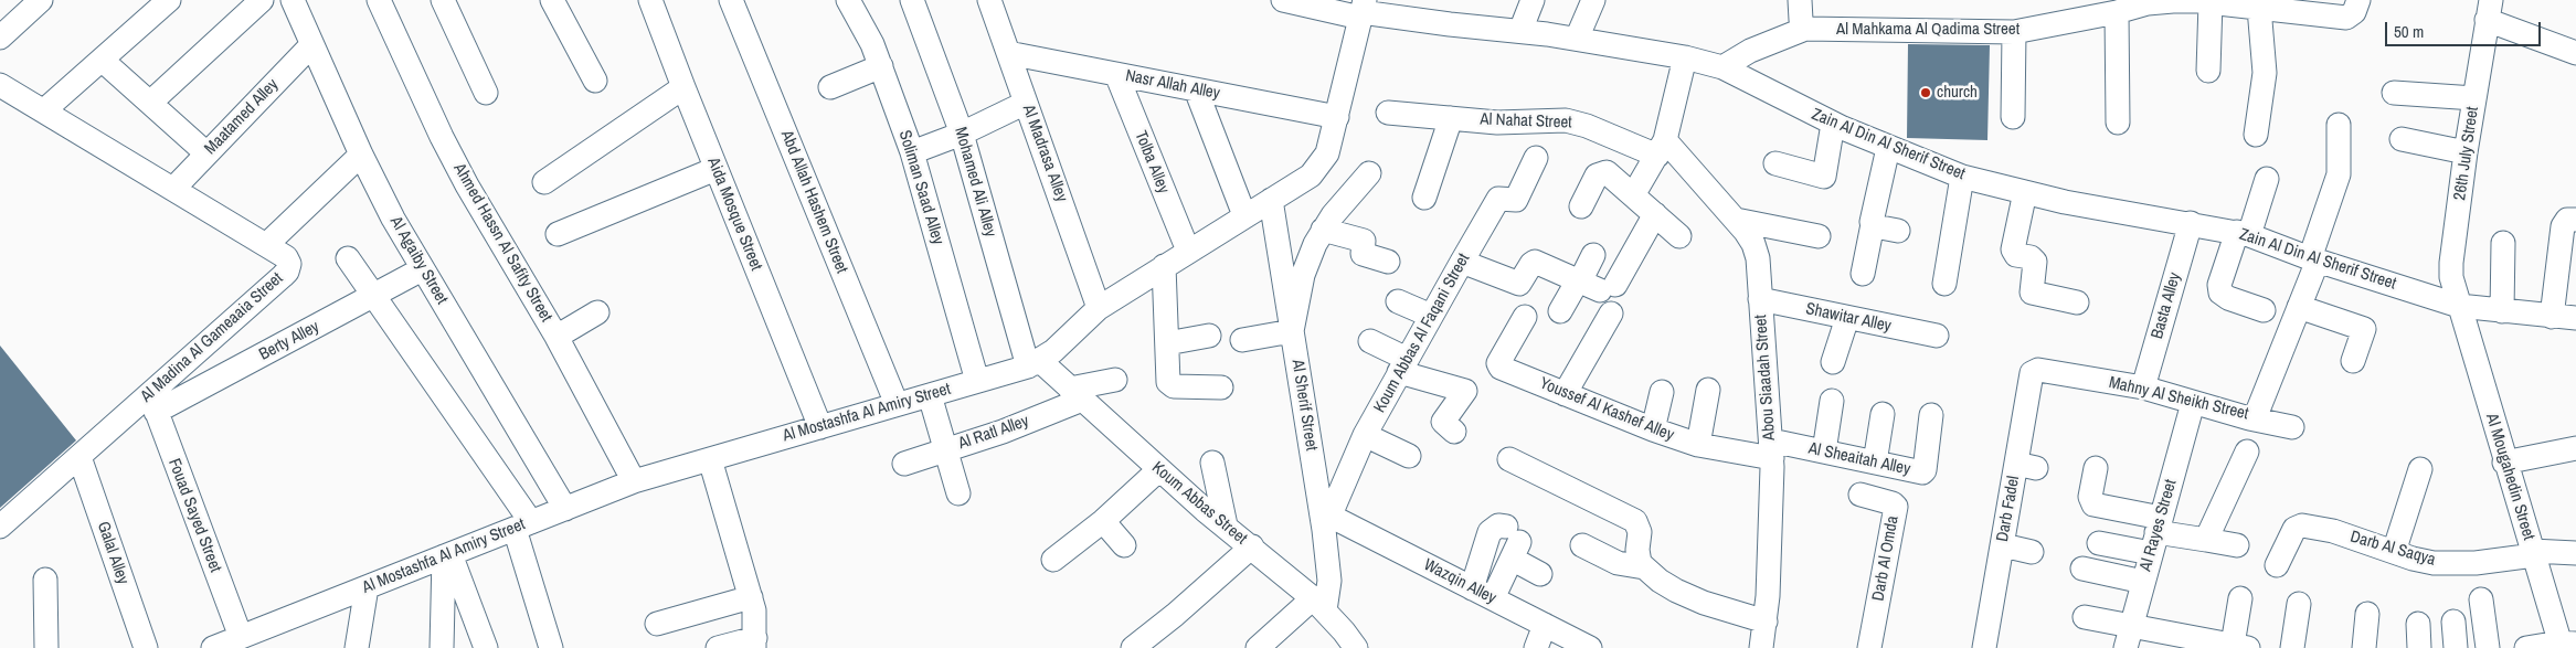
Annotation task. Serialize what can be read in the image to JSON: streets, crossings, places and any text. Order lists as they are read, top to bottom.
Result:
{
  "streets": {
    "street": [
      "Al Mahkama Al Qadima Street",
      "Nasr Allah Alley",
      "Maatamed Alley",
      "Al Nahat Street",
      "Zain Al Din Al Sherif Street",
      "Al Madrasa Alley",
      "26th July Street",
      "Tolba Alley",
      "Mohamed Ali Alley",
      "Soliman Saad Alley",
      "Abd Allah Hashem Street",
      "Aida Mosque Street",
      "Ahmed Hassn Al Safity Street",
      "Al Agaiby Street",
      "Basta Alley",
      "Shawitar Alley",
      "Koum Abbas Al Faqani Street",
      "Al Madina Al Gameaaia Street",
      "Berty Alley",
      "Abou Siaadah Street",
      "Mahny Al Sheikh Street",
      "Al Sherif Street",
      "Youssef Al Kashef Alley",
      "Al Mostashfa Al Amiry Street",
      "Al Ratl Alley",
      "Al Sheaitah Alley",
      "Al Mougahedin Street",
      "Koum Abbas Street",
      "Darb Fadel",
      "Fouad Sayed Street",
      "Al Rayes Street",
      "Darb Al Saqya",
      "Galal Alley",
      "Darb Al Omda",
      "Wazqin Alley"
    ]
  },
  "crossings": [
    ["Al Mahkama Al Qadima Street", "Zain Al Din Al Sherif Street"],
    ["Nasr Allah Alley", "Al Madrasa Alley"],
    ["Nasr Allah Alley", "Tolba Alley"],
    ["Nasr Allah Alley", "Al Mostashfa Al Amiry Street"],
    ["Maatamed Alley", "Al Agaiby Street"],
    ["Maatamed Alley", "Al Madina Al Gameaaia Street"],
    ["Al Nahat Street", "Abou Siaadah Street"],
    ["Zain Al Din Al Sherif Street", "26th July Street"],
    ["Zain Al Din Al Sherif Street", "Basta Alley"],
    ["Zain Al Din Al Sherif Street", "Mahny Al Sheikh Street"],
    ["Zain Al Din Al Sherif Street", "Al Mostashfa Al Amiry Street"],
    ["Zain Al Din Al Sherif Street", "Al Mougahedin Street"],
    ["Al Madrasa Alley", "Al Mostashfa Al Amiry Street"],
    ["26th July Street", "Al Mougahedin Street"],
    ["Tolba Alley", "Al Mostashfa Al Amiry Street"],
    ["Mohamed Ali Alley", "Al Mostashfa Al Amiry Street"],
    ["Mohamed Ali Alley", "Koum Abbas Street"],
    ["Soliman Saad Alley", "Al Mostashfa Al Amiry Street"],
    ["Abd Allah Hashem Street", "Al Mostashfa Al Amiry Street"],
    ["Aida Mosque Street", "Al Mostashfa Al Amiry Street"],
    ["Ahmed Hassn Al Safity Street", "Al Mostashfa Al Amiry Street"],
    ["Al Agaiby Street", "Berty Alley"],
    ["Al Agaiby Street", "Al Mostashfa Al Amiry Street"],
    ["Basta Alley", "Mahny Al Sheikh Street"],
    ["Shawitar Alley", "Abou Siaadah Street"],
    ["Koum Abbas Al Faqani Street", "Al Sherif Street"],
    ["Koum Abbas Al Faqani Street", "Wazqin Alley"],
    ["Al Madina Al Gameaaia Street", "Berty Alley"],
    ["Al Madina Al Gameaaia Street", "Fouad Sayed Street"],
    ["Al Madina Al Gameaaia Street", "Galal Alley"],
    ["Berty Alley", "Fouad Sayed Street"],
    ["Abou Siaadah Street", "Youssef Al Kashef Alley"],
    ["Abou Siaadah Street", "Al Sheaitah Alley"],
    ["Mahny Al Sheikh Street", "Darb Fadel"],
    ["Mahny Al Sheikh Street", "Al Rayes Street"],
    ["Al Sherif Street", "Al Mostashfa Al Amiry Street"],
    ["Al Sherif Street", "Koum Abbas Street"],
    ["Al Sherif Street", "Wazqin Alley"],
    ["Youssef Al Kashef Alley", "Al Sheaitah Alley"],
    ["Al Mostashfa Al Amiry Street", "Koum Abbas Street"],
    ["Al Mostashfa Al Amiry Street", "Fouad Sayed Street"],
    ["Al Ratl Alley", "Koum Abbas Street"],
    ["Al Mougahedin Street", "Darb Al Saqya"]
  ],
  "places": ["church"],
  "scale_bar": "50 m"
}
